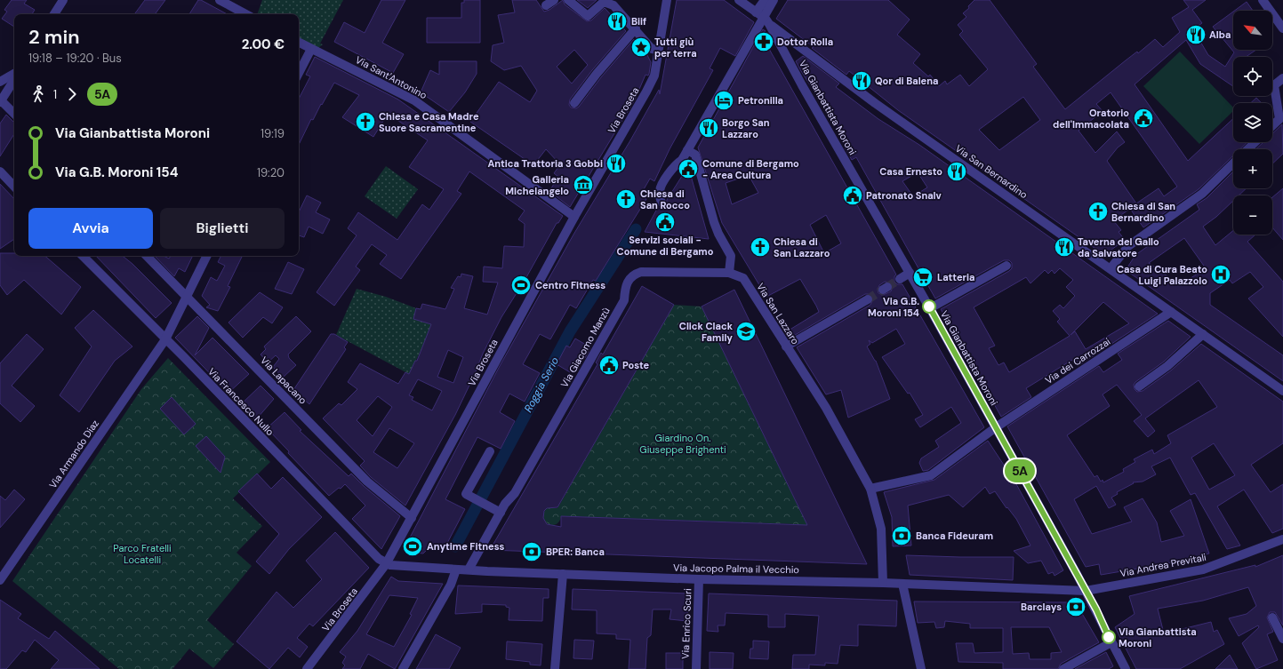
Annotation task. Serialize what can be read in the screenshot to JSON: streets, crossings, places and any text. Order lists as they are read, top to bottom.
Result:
{
  "streets": {
    "street": [
      "Via Sant'Antonino",
      "Via Gianbattista Moroni",
      "Via Broseta",
      "Via San Bernardino",
      "Via San Lazzaro",
      "Via Giacomo Manzù",
      "Via dei Carrozzai",
      "Via Lapacano",
      "Via Francesco Nullo",
      "Via Armando Diaz",
      "Via Andrea Previtali",
      "Via Jacopo Palma il Vecchio",
      "Via Enrico Scuri"
    ]
  },
  "crossings": [
    ["Via Sant'Antonino", "Via Broseta"],
    ["Via Gianbattista Moroni", "Via San Bernardino"],
    ["Via Gianbattista Moroni", "Via dei Carrozzai"],
    ["Via Gianbattista Moroni", "Via Andrea Previtali"],
    ["Via Gianbattista Moroni", "Via Jacopo Palma il Vecchio"],
    ["Via Broseta", "Via Lapacano"],
    ["Via Broseta", "Via Francesco Nullo"],
    ["Via Broseta", "Via Jacopo Palma il Vecchio"],
    ["Via San Bernardino", "Via dei Carrozzai"],
    ["Via San Lazzaro", "Via Giacomo Manzù"],
    ["Via San Lazzaro", "Via Jacopo Palma il Vecchio"],
    ["Via Giacomo Manzù", "Via Jacopo Palma il Vecchio"],
    ["Via Lapacano", "Via Armando Diaz"],
    ["Via Francesco Nullo", "Via Armando Diaz"],
    ["Via Francesco Nullo", "Via Jacopo Palma il Vecchio"],
    ["Via Andrea Previtali", "Via Jacopo Palma il Vecchio"],
    ["Via Jacopo Palma il Vecchio", "Via Enrico Scuri"]
  ],
  "water": ["Roggia Serio"],
  "parks": ["Giardino On. Giuseppe Brighenti", "Parco Fratelli Locatelli"],
  "places": {
    "restaurant": [
      "Biif",
      "Alba",
      "Qor di Balena",
      "Borgo San Lazzaro",
      "Antica Trattoria 3 Gobbi",
      "Casa Ernesto",
      "Taverna del Gallo da Salvatore"
    ],
    "pharmacy": ["Dottor Rolla"],
    "place": ["Tutti giù per terra"],
    "hotel": ["Petronilla"],
    "public building": [
      "Oratorio dell'Immacolata",
      "Comune di Bergamo - Area Cultura",
      "Patronato Snalv",
      "Servizi sociali - Comune di Bergamo",
      "Poste"
    ],
    "church": [
      "Chiesa e Casa Madre Suore Sacramentine",
      "Chiesa di San Rocco",
      "Chiesa di San Bernardino",
      "Chiesa di San Lazzaro"
    ],
    "museum": ["Galleria Michelangelo"],
    "hospital": ["Casa di Cura Beato Luigi Palazzolo"],
    "supermarket": ["Latteria"],
    "sports": ["Centro Fitness", "Anytime Fitness"],
    "other": ["Via G.B. Moroni 154", "Via Gianbattista Moroni"],
    "school or university": ["Click Clack Family"],
    "bank": ["Banca Fideuram", "BPER: Banca", "Barclays"]
  },
  "lines": ["bus line 5A"],
  "north": "top left",
  "page": {
    "on_map": "5A",
    "map_buttons": ["+", "−"],
    "heading": ["2 min", "19:18 – 19:20 · Bus", "2.00 €"],
    "legs": ["1", "5A"],
    "list": [
      {
        "name": "Via Gianbattista Moroni",
        "value": "19:19"
      },
      {
        "name": "Via G.B. Moroni 154",
        "value": "19:20"
      }
    ],
    "buttons": ["Avvia", "Biglietti"]
  }
}
